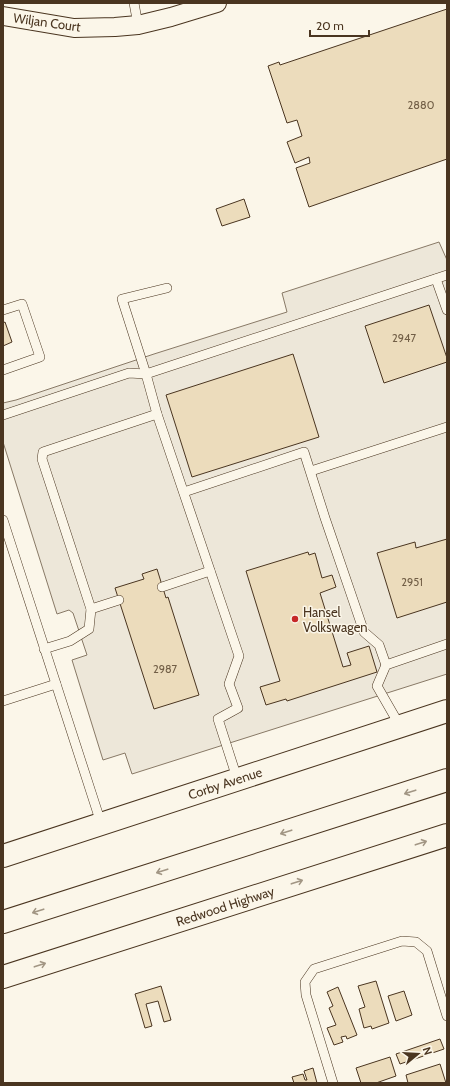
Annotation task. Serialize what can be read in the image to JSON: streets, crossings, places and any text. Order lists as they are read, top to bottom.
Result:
{
  "streets": {
    "main road": ["Corby Avenue", "Redwood Highway"],
    "street": ["Wiljan Court"]
  },
  "places": ["Hansel Volkswagen"],
  "house_numbers": [
    "2880",
    "2947",
    "2951",
    "2987"
  ],
  "scale_bar": "20 m",
  "north": "right"
}
